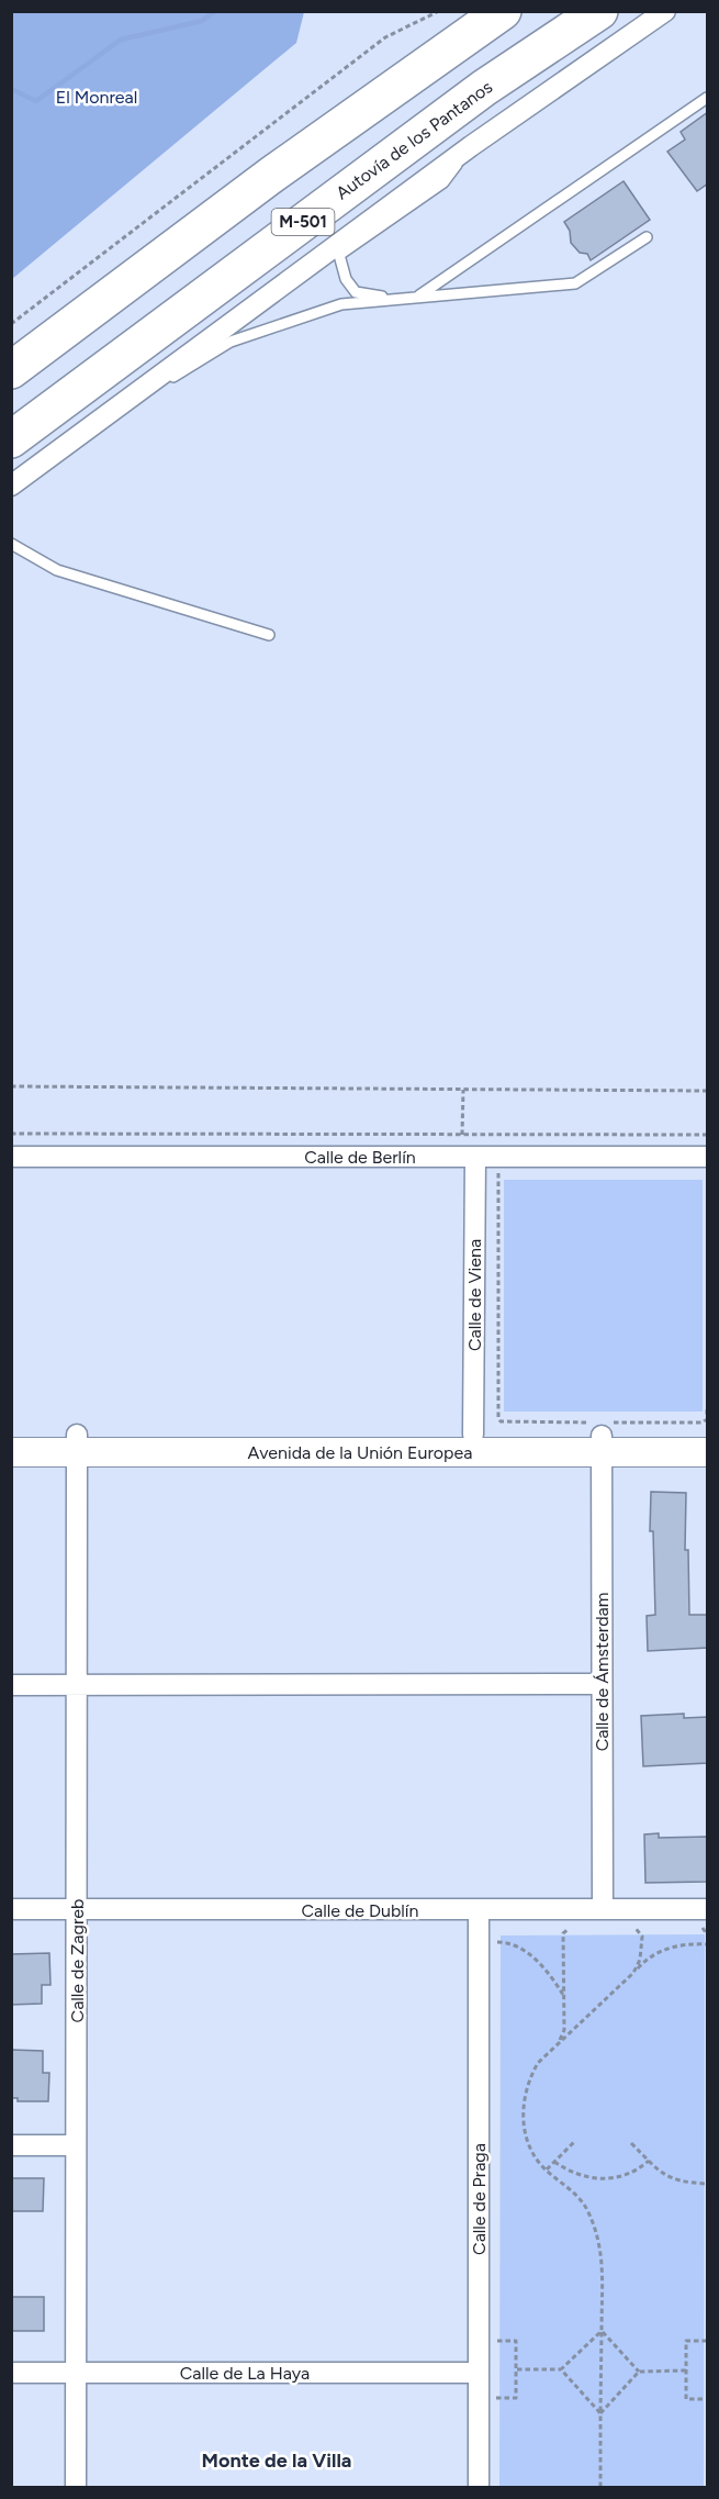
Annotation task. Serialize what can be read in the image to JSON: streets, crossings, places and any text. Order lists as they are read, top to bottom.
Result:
{
  "streets": {
    "highway": ["Autovía de los Pantanos", "M-501"],
    "street": [
      "Calle de Berlín",
      "Calle de Viena",
      "Avenida de la Unión Europea",
      "Calle de Ámsterdam",
      "Calle de Dublín",
      "Calle de Zagreb",
      "Calle de Praga",
      "Calle de La Haya"
    ]
  },
  "crossings": [
    ["Calle de Berlín", "Calle de Viena"],
    ["Calle de Viena", "Avenida de la Unión Europea"],
    ["Avenida de la Unión Europea", "Calle de Ámsterdam"],
    ["Avenida de la Unión Europea", "Calle de Zagreb"],
    ["Calle de Ámsterdam", "Calle de Dublín"],
    ["Calle de Dublín", "Calle de Zagreb"],
    ["Calle de Dublín", "Calle de Praga"],
    ["Calle de Zagreb", "Calle de La Haya"],
    ["Calle de Praga", "Calle de La Haya"]
  ],
  "districts": ["Monte de la Villa"],
  "parks": ["El Monreal"]
}
